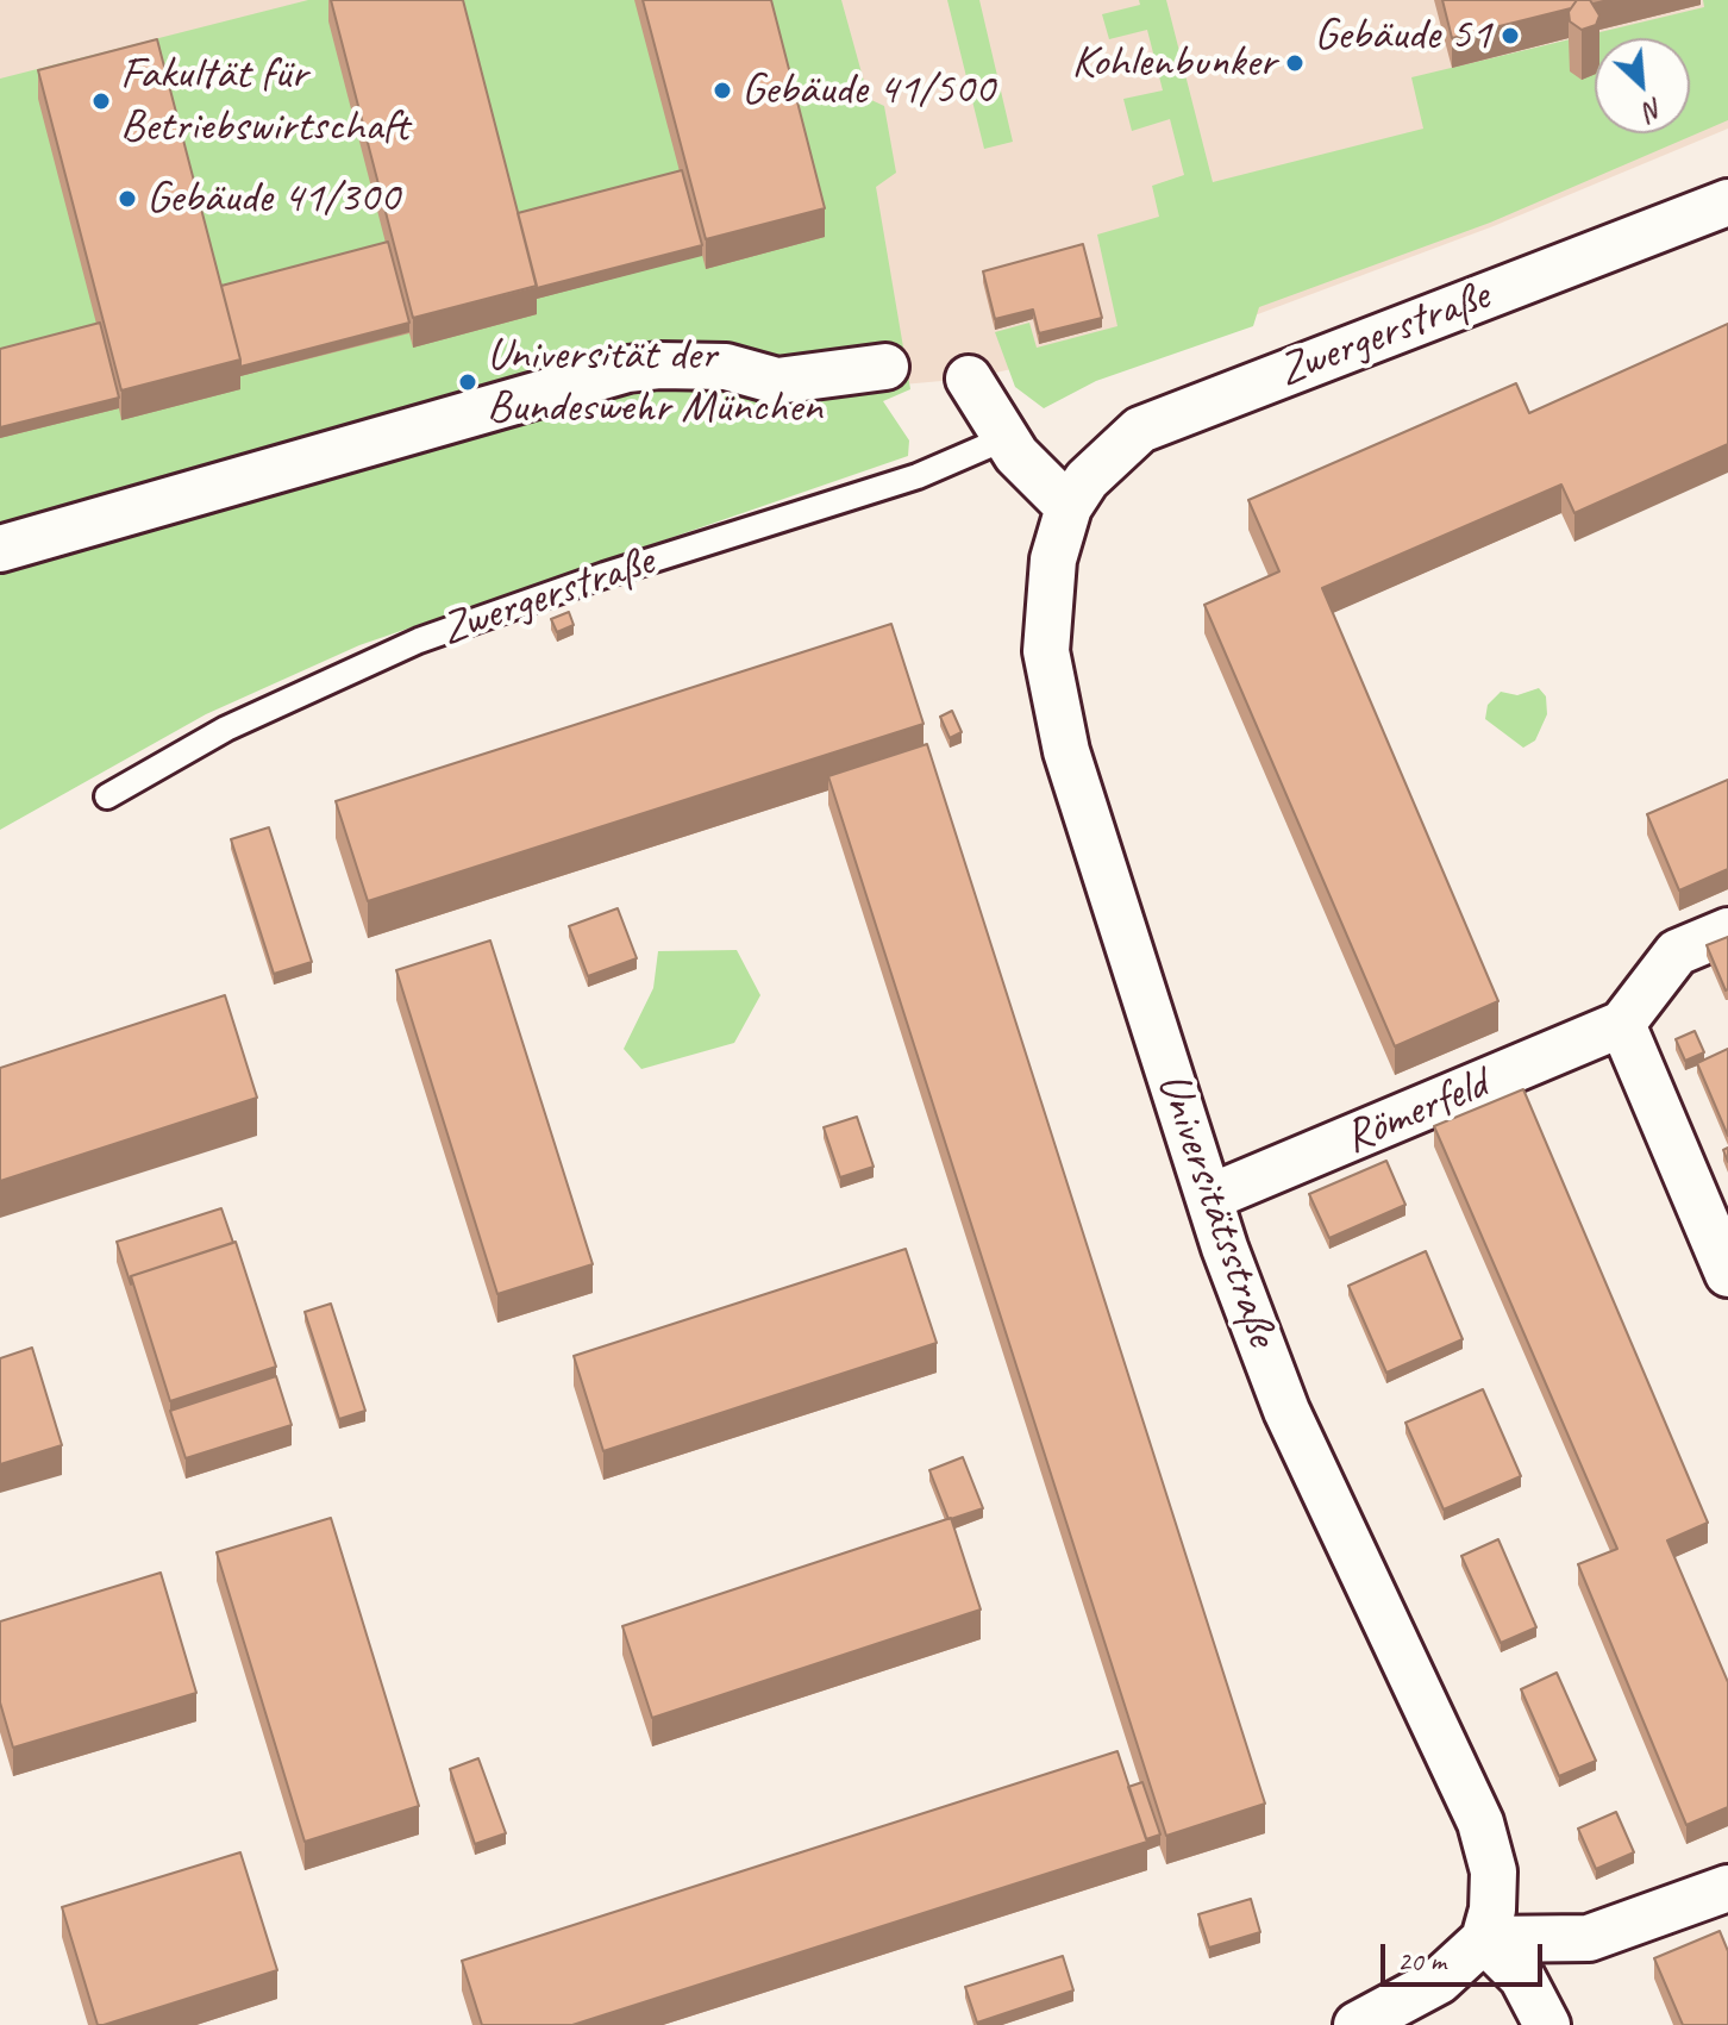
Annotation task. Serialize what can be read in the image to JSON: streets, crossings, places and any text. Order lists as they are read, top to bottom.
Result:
{
  "streets": {
    "street": ["Zwergerstraße", "Römerfeld", "Universitätsstraße"]
  },
  "crossings": [
    ["Zwergerstraße", "Universitätsstraße"],
    ["Römerfeld", "Universitätsstraße"]
  ],
  "places": [
    "Gebäude 51",
    "Kohlenbunker",
    "Gebäude 41/500",
    "Fakultät für Betriebswirtschaft",
    "Gebäude 41/300",
    "Universität der Bundeswehr München"
  ],
  "scale_bar": "20 m",
  "north": "bottom right"
}
